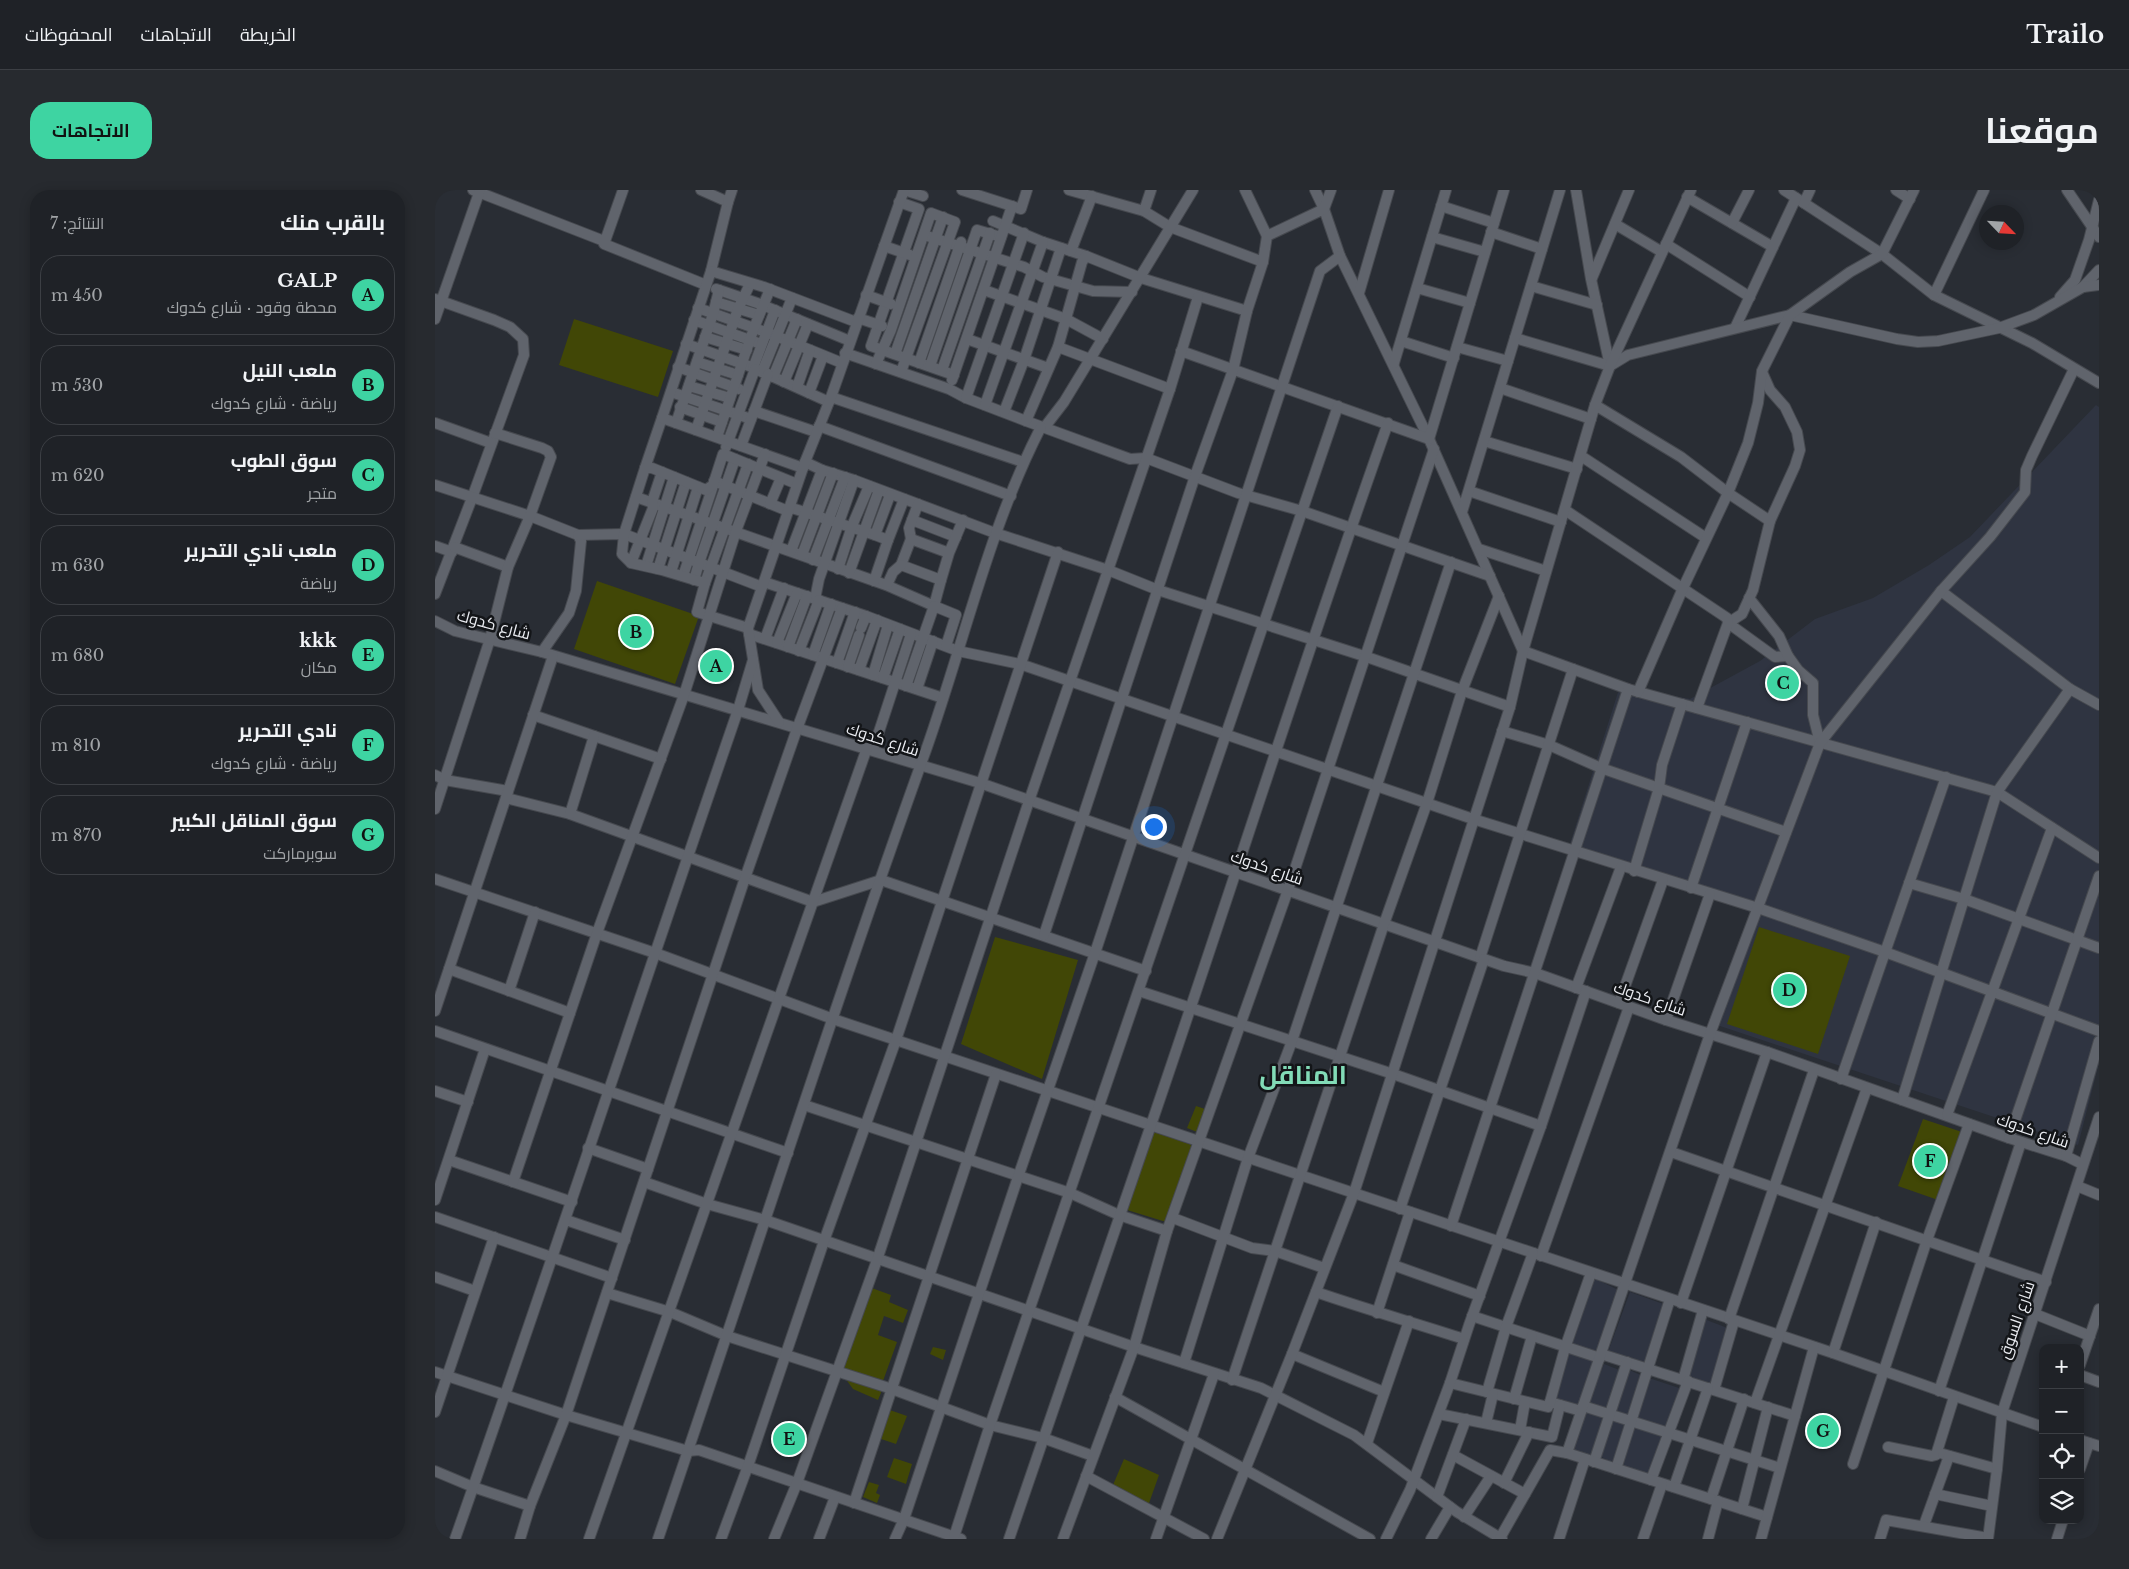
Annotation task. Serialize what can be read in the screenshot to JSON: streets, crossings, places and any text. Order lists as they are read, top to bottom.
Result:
{
  "streets": {
    "street": ["شارع كدوك", "شارع السوق"]
  },
  "crossings": [
    ["شارع كدوك", "شارع السوق"]
  ],
  "districts": ["المناقل"],
  "north": "bottom right",
  "page": {
    "header": "Trailo",
    "nav": ["الخريطة", "الاتجاهات", "المحفوظات"],
    "title": "موقعنا",
    "buttons": "الاتجاهات",
    "heading": ["بالقرب منك", "النتائج: 7"],
    "list": [
      {
        "mark": "A",
        "name": "GALP",
        "note": "محطة وقود · شارع كدوك",
        "value": "450 m"
      },
      {
        "mark": "B",
        "name": "ملعب النيل",
        "note": "رياضة · شارع كدوك",
        "value": "530 m"
      },
      {
        "mark": "C",
        "name": "سوق الطوب",
        "note": "متجر",
        "value": "620 m"
      },
      {
        "mark": "D",
        "name": "ملعب نادي التحرير",
        "note": "رياضة",
        "value": "630 m"
      },
      {
        "mark": "E",
        "name": "kkk",
        "note": "مكان",
        "value": "680 m"
      },
      {
        "mark": "F",
        "name": "نادي التحرير",
        "note": "رياضة · شارع كدوك",
        "value": "810 m"
      },
      {
        "mark": "G",
        "name": "سوق المناقل الكبير",
        "note": "سوبرماركت",
        "value": "870 m"
      }
    ],
    "pins": [
      "B",
      "A",
      "C",
      "D",
      "F",
      "G",
      "E"
    ],
    "map_buttons": ["+", "−"]
  }
}
